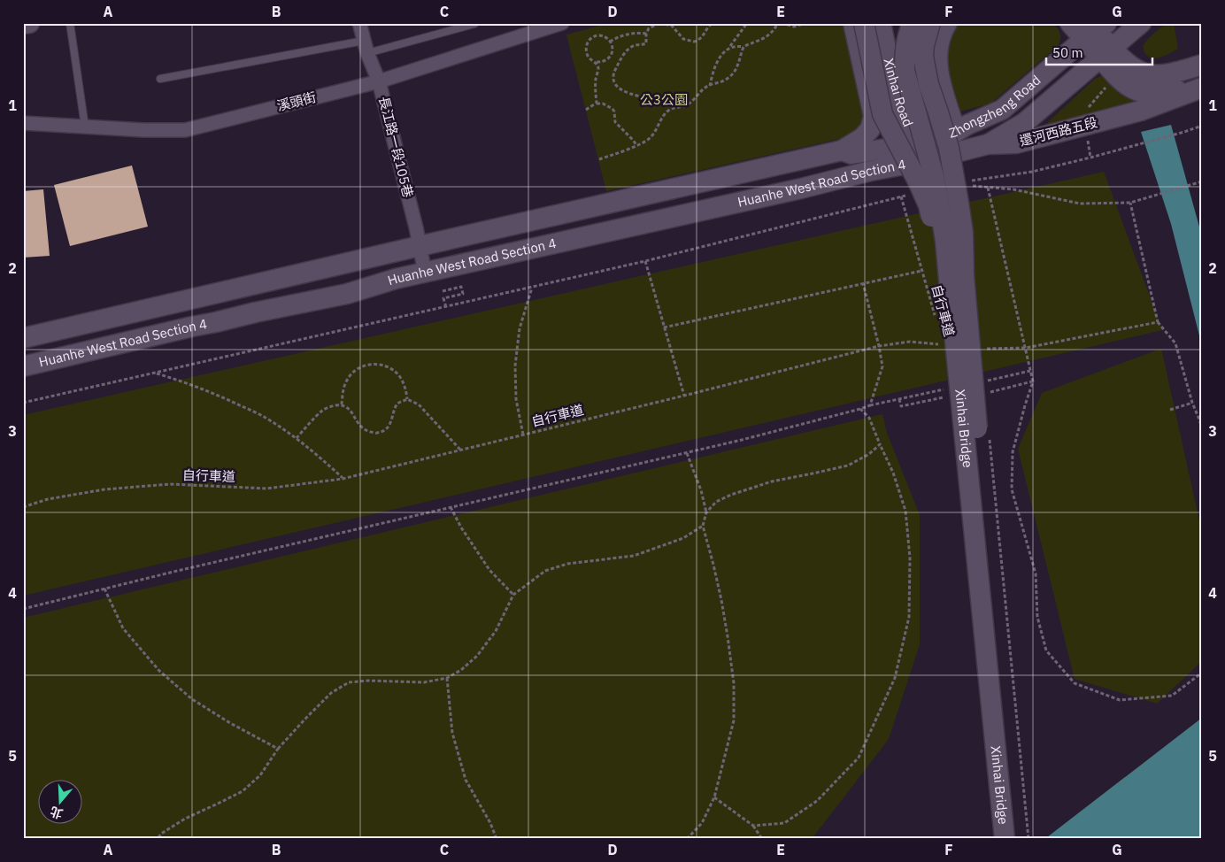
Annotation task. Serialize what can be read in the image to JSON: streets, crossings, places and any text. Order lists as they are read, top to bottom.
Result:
{
  "streets": {
    "street": [
      "Xinhai Road",
      "溪頭街",
      "Zhongzheng Road",
      "還河西路五段",
      "長江路一段105巷",
      "Huanhe West Road Section 4",
      "Xinhai Bridge"
    ],
    "path": ["自行車道"]
  },
  "crossings": [
    ["Xinhai Road", "Zhongzheng Road"],
    ["Xinhai Road", "還河西路五段"],
    ["Xinhai Road", "Huanhe West Road Section 4"],
    ["溪頭街", "長江路一段105巷"],
    ["Zhongzheng Road", "還河西路五段"],
    ["Zhongzheng Road", "Huanhe West Road Section 4"],
    ["還河西路五段", "Huanhe West Road Section 4"],
    ["長江路一段105巷", "Huanhe West Road Section 4"]
  ],
  "parks": ["公3公園"],
  "scale_bar": "50 m",
  "north": "bottom",
  "grid": {
    "columns": [
      "A",
      "B",
      "C",
      "D",
      "E",
      "F",
      "G"
    ],
    "rows": [
      "1",
      "2",
      "3",
      "4",
      "5"
    ]
  }
}
